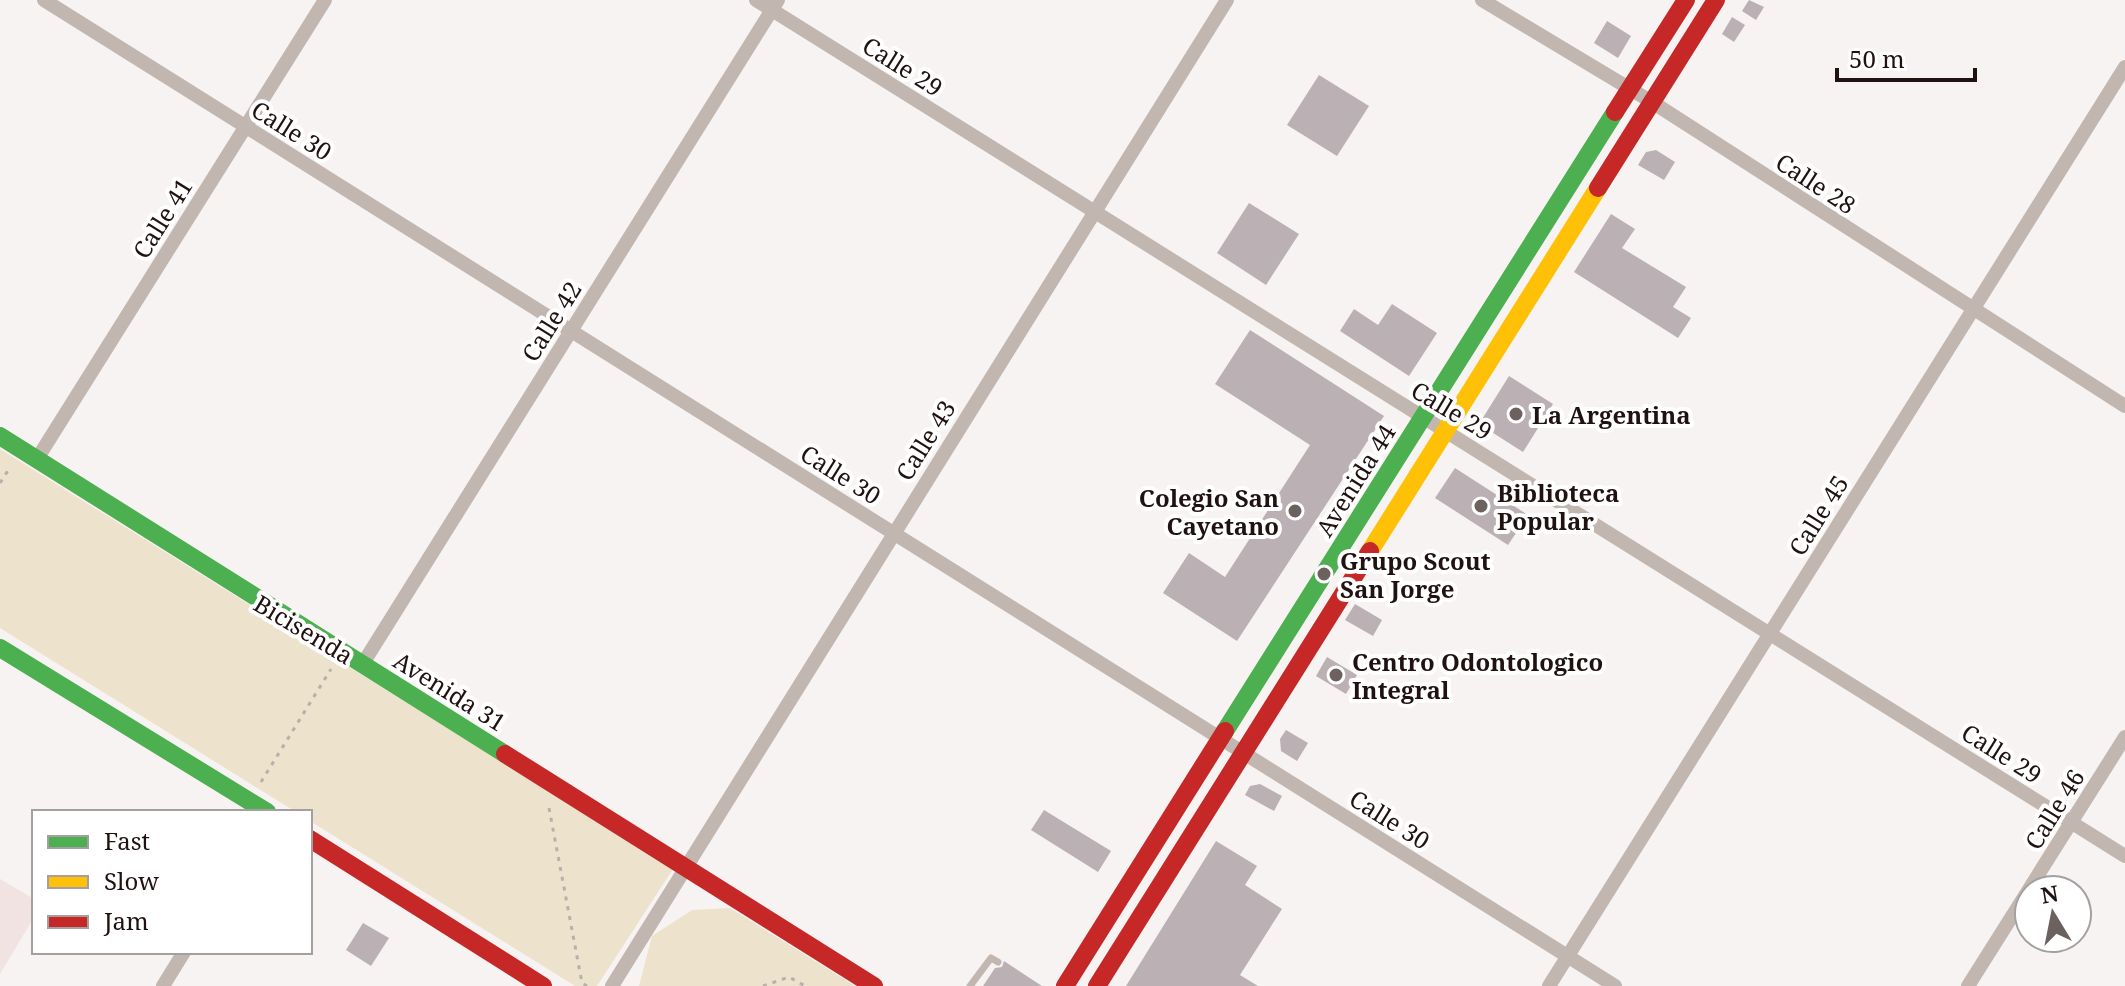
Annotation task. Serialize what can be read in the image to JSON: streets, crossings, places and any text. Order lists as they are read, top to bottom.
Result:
{
  "streets": {
    "main road": ["Avenida 44", "Avenida 31"],
    "street": [
      "Calle 29",
      "Calle 30",
      "Calle 28",
      "Calle 41",
      "Calle 42",
      "Calle 43",
      "Calle 45",
      "Calle 46"
    ]
  },
  "crossings": [
    ["Calle 29", "Calle 42"],
    ["Calle 29", "Calle 43"],
    ["Calle 29", "Avenida 44"],
    ["Calle 29", "Calle 45"],
    ["Calle 29", "Calle 46"],
    ["Calle 30", "Calle 41"],
    ["Calle 30", "Calle 42"],
    ["Calle 30", "Calle 43"],
    ["Calle 30", "Avenida 44"],
    ["Calle 30", "Calle 45"],
    ["Calle 28", "Avenida 44"],
    ["Calle 28", "Calle 45"],
    ["Calle 41", "Avenida 31"],
    ["Calle 42", "Avenida 31"],
    ["Calle 43", "Avenida 31"]
  ],
  "places": [
    "La Argentina",
    "Biblioteca Popular",
    "Colegio San Cayetano",
    "Grupo Scout San Jorge",
    "Centro Odontologico Integral"
  ],
  "legend": ["Fast", "Slow", "Jam"],
  "scale_bar": "50 m",
  "north": "top"
}
